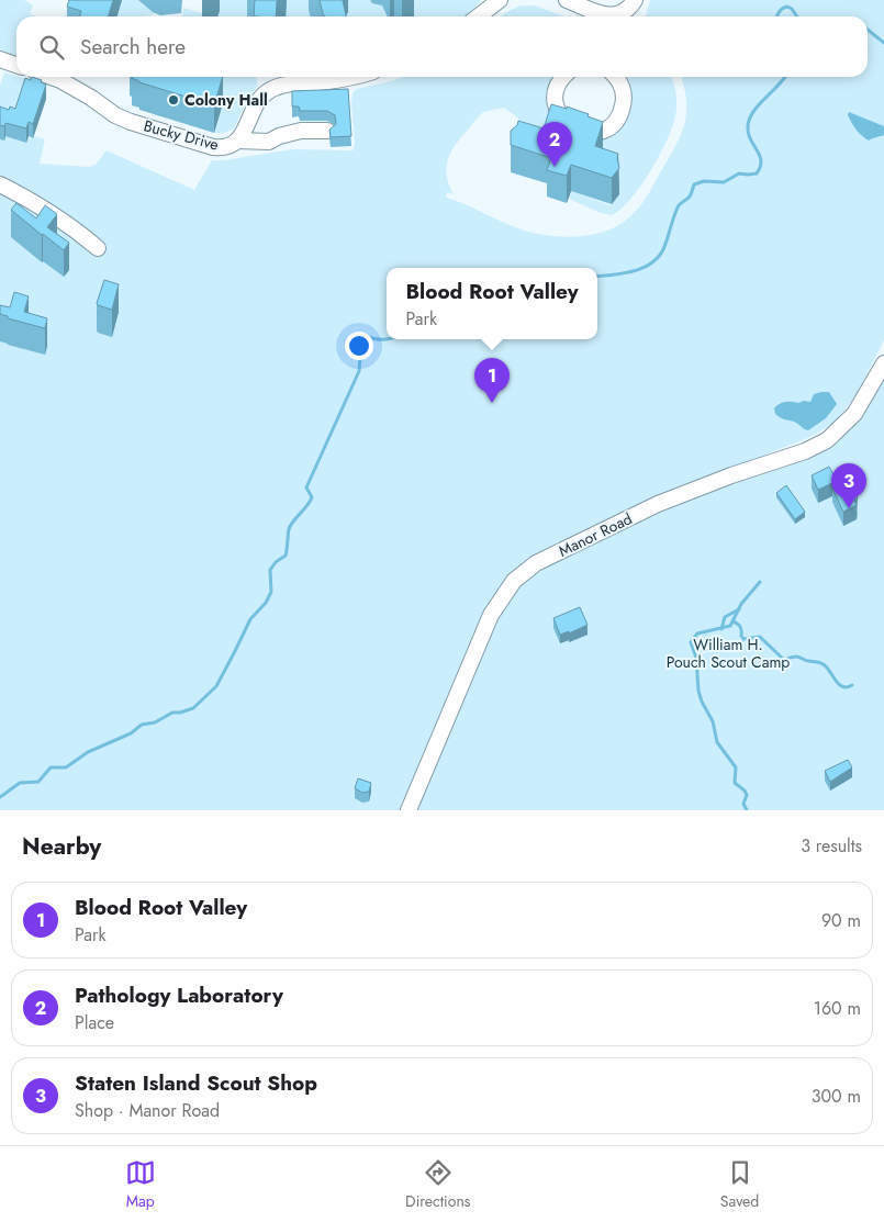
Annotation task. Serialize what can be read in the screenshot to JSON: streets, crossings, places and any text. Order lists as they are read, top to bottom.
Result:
{
  "streets": {
    "street": ["Bucky Drive", "Manor Road"]
  },
  "parks": ["William H. Pouch Scout Camp"],
  "places": ["Colony Hall"],
  "page": {
    "search": "Search here",
    "pins": ["2", "1", "3"],
    "popup": ["Blood Root Valley", "Park"],
    "heading": ["Nearby", "3 results"],
    "list": [
      {
        "mark": "1",
        "name": "Blood Root Valley",
        "note": "Park",
        "value": "90 m"
      },
      {
        "mark": "2",
        "name": "Pathology Laboratory",
        "note": "Place",
        "value": "160 m"
      },
      {
        "mark": "3",
        "name": "Staten Island Scout Shop",
        "note": "Shop · Manor Road",
        "value": "300 m"
      }
    ],
    "nav": ["Map", "Directions", "Saved"]
  }
}
